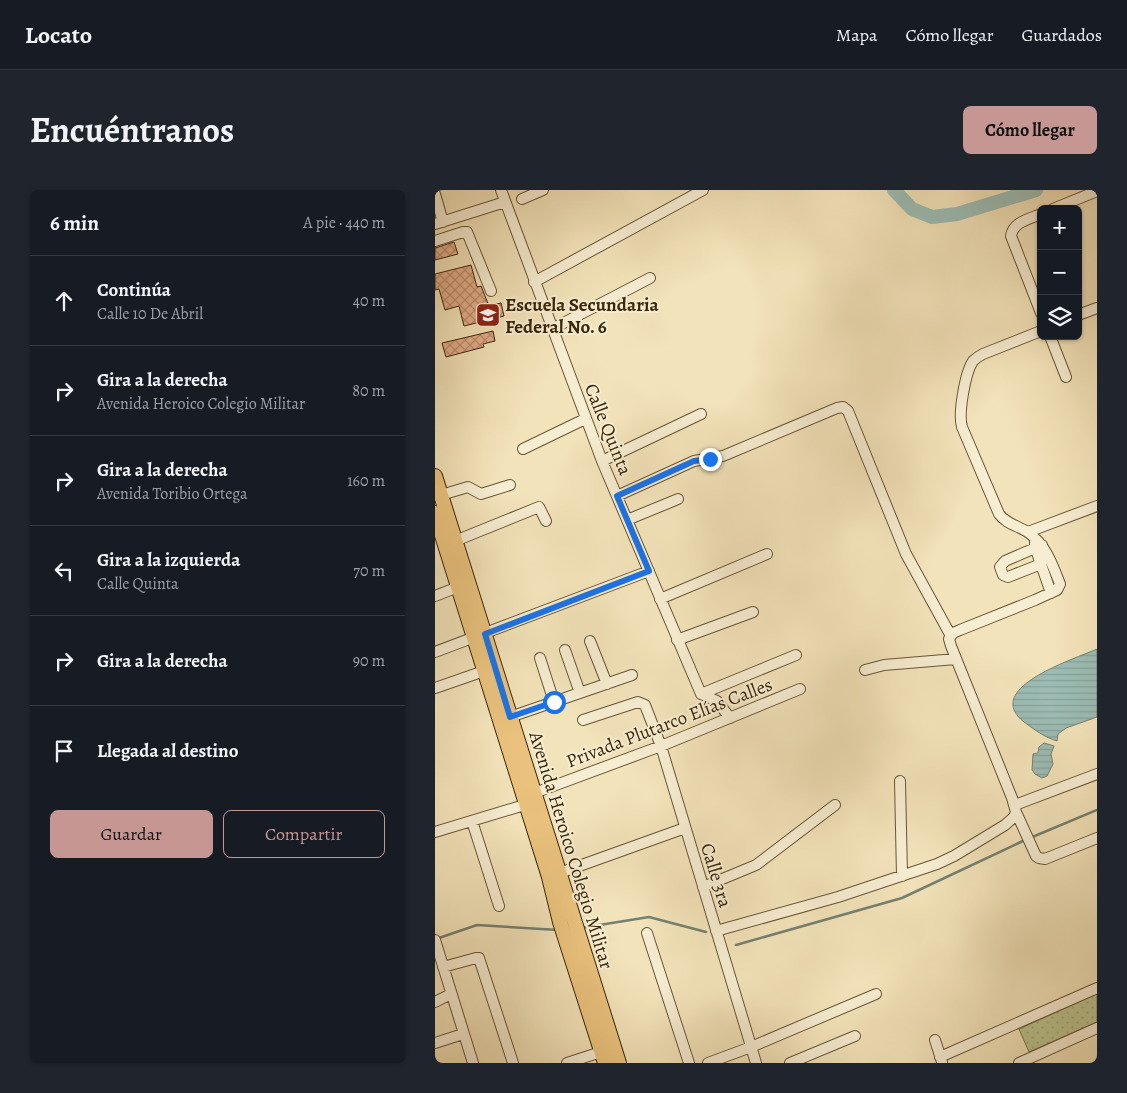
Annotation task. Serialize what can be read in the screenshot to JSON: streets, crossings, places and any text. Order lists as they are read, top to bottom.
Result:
{
  "streets": {
    "main road": ["Avenida Heroico Colegio Militar"],
    "street": ["Calle Quinta", "Privada Plutarco Elías Calles", "Calle 3ra"]
  },
  "crossings": [
    ["Privada Plutarco Elías Calles", "Avenida Heroico Colegio Militar"],
    ["Privada Plutarco Elías Calles", "Calle 3ra"]
  ],
  "places": {
    "school or university": ["Escuela Secundaria Federal No. 6"]
  },
  "page": {
    "header": "Locato",
    "nav": ["Mapa", "Cómo llegar", "Guardados"],
    "title": "Encuéntranos",
    "buttons": [
      "Cómo llegar",
      ["Guardar", "Compartir"]
    ],
    "heading": ["6 min", "A pie · 440 m"],
    "map_buttons": ["+", "−"],
    "list": [
      ["Continúa", "Calle 10 De Abril", "40 m"],
      ["Gira a la derecha", "Avenida Heroico Colegio Militar", "80 m"],
      ["Gira a la derecha", "Avenida Toribio Ortega", "160 m"],
      ["Gira a la izquierda", "Calle Quinta", "70 m"],
      ["Gira a la derecha", "90 m"],
      "Llegada al destino"
    ]
  }
}
